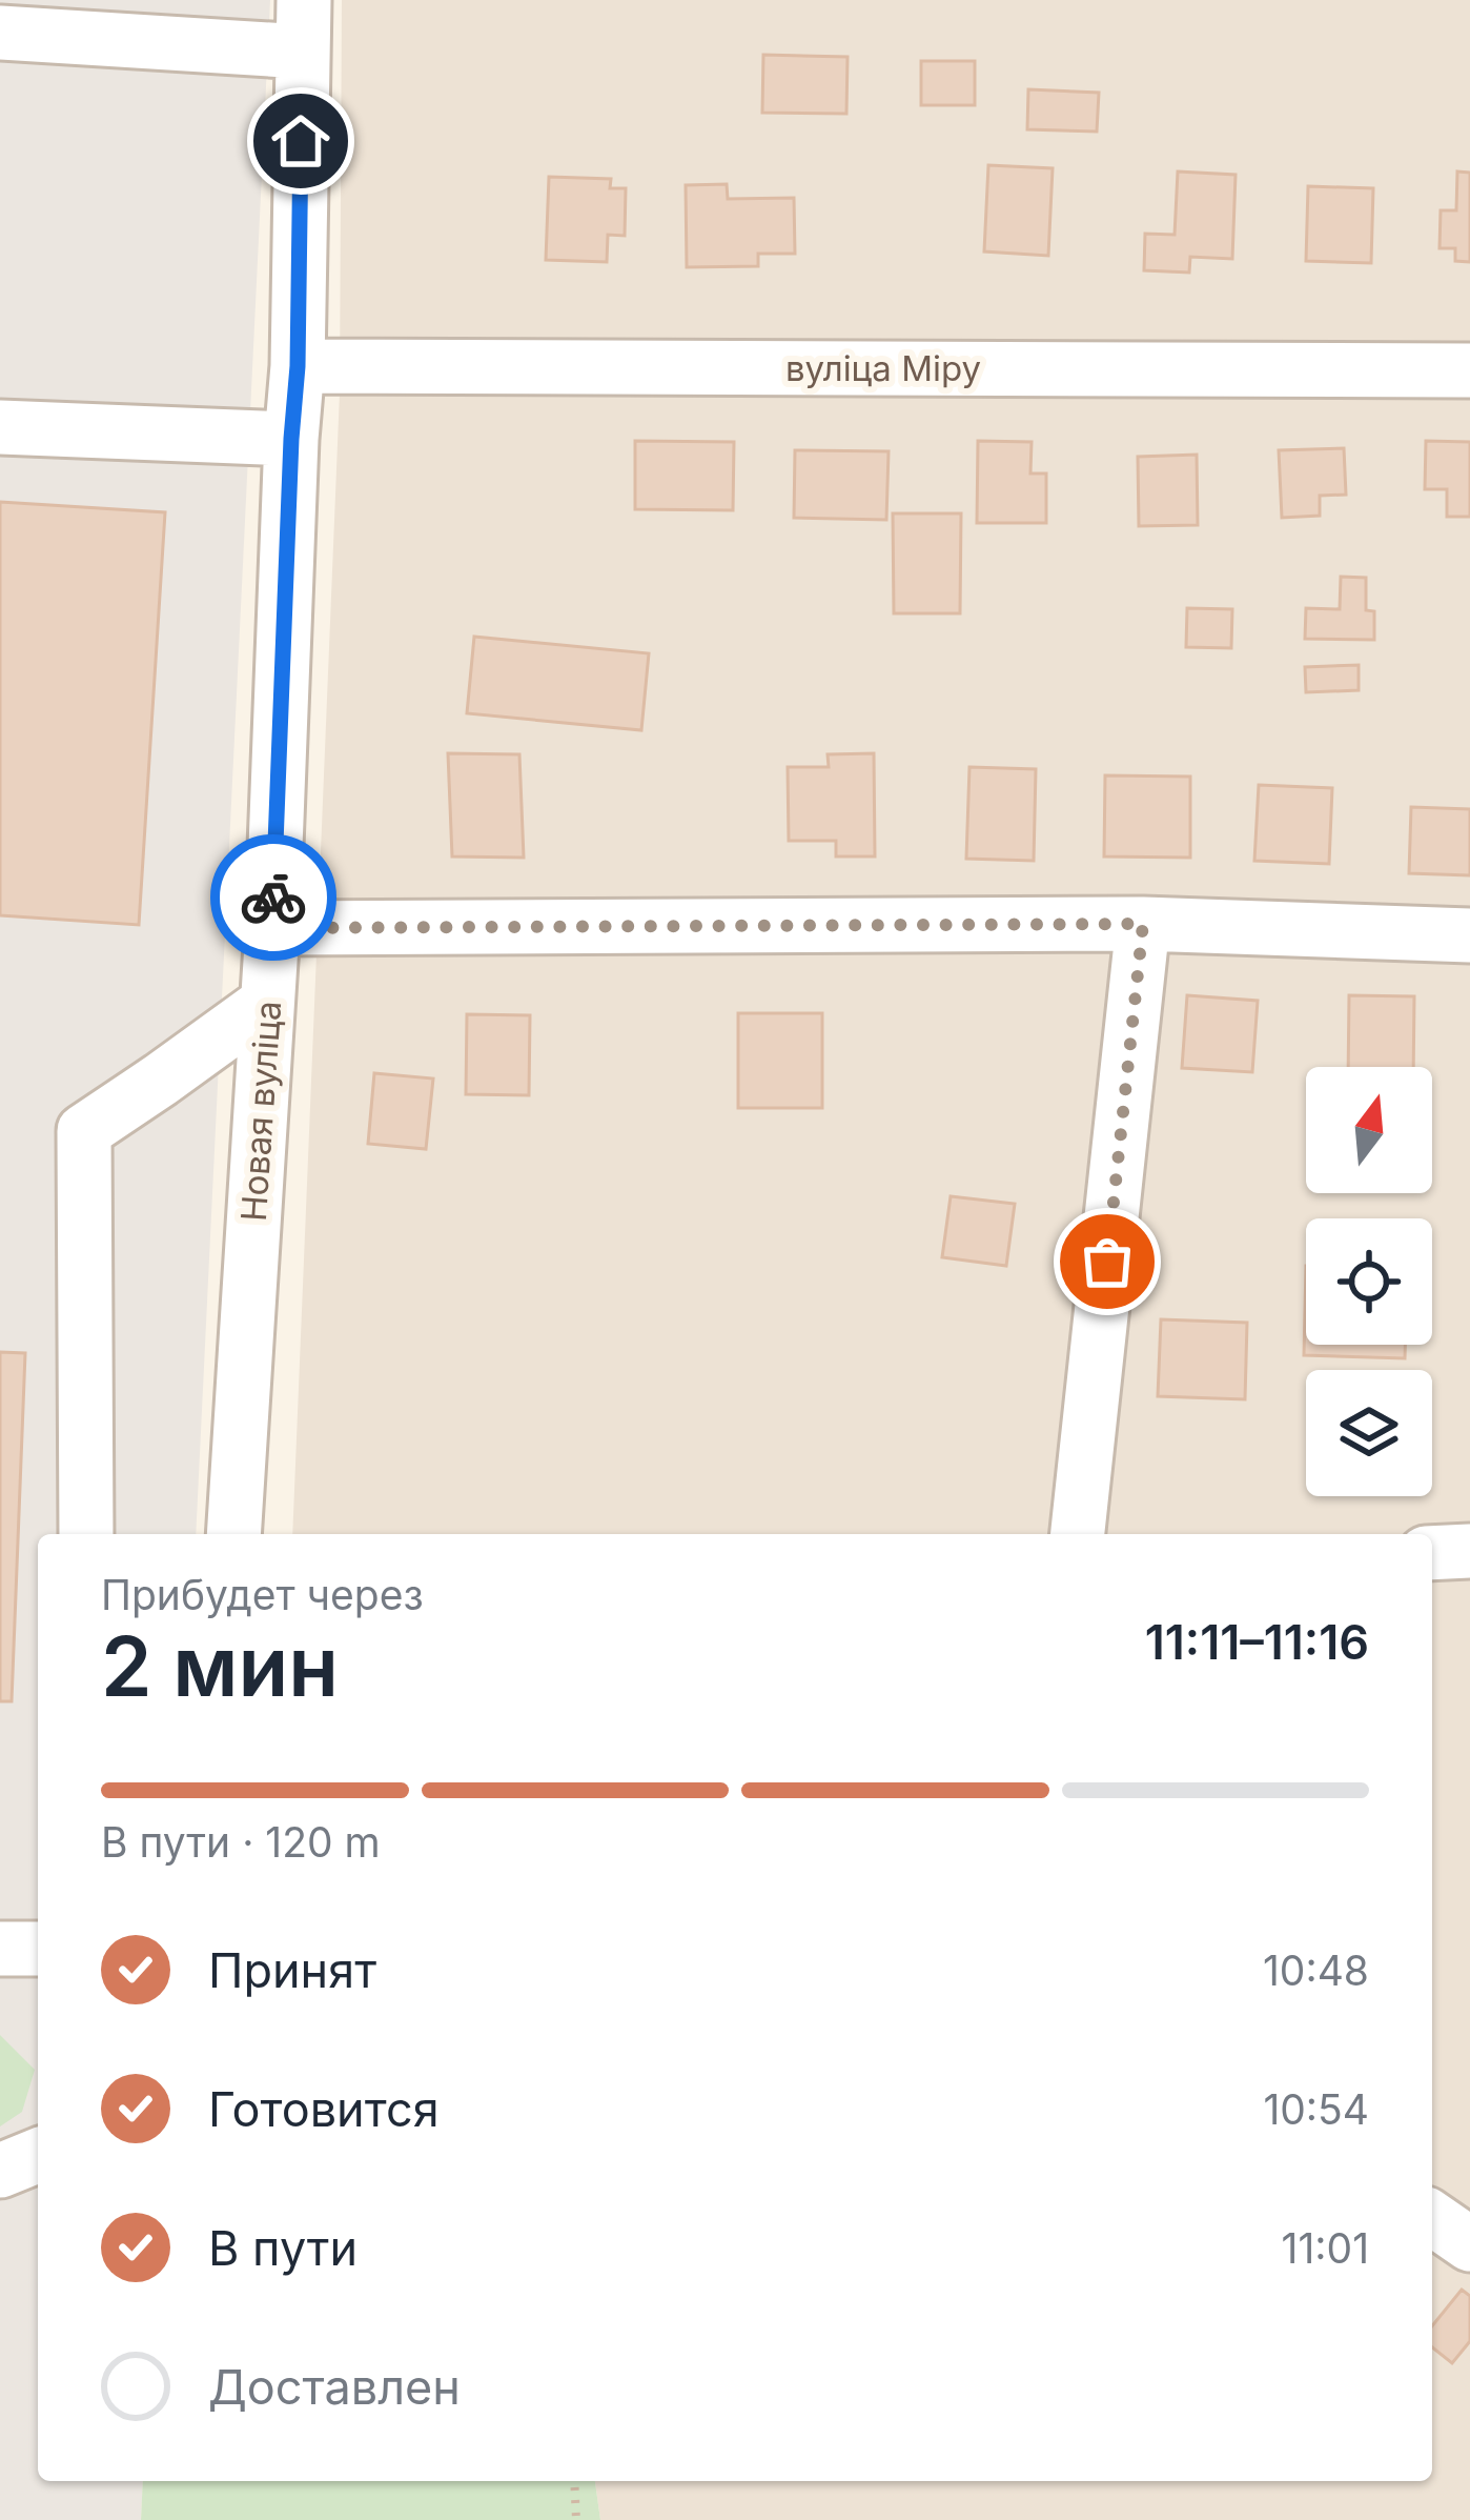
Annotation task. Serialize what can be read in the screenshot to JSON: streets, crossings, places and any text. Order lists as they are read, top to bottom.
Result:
{
  "streets": {
    "street": ["вуліца Міру", "Новая вуліца"]
  },
  "crossings": [
    ["вуліца Міру", "Новая вуліца"]
  ],
  "north": "top",
  "page": {
    "heading": ["2 мин", "Прибудет через", "11:11–11:16"],
    "bar": "В пути · 120 m",
    "list": [
      ["Принят", "10:48"],
      ["Готовится", "10:54"],
      ["В пути", "11:01"],
      "Доставлен"
    ]
  }
}
